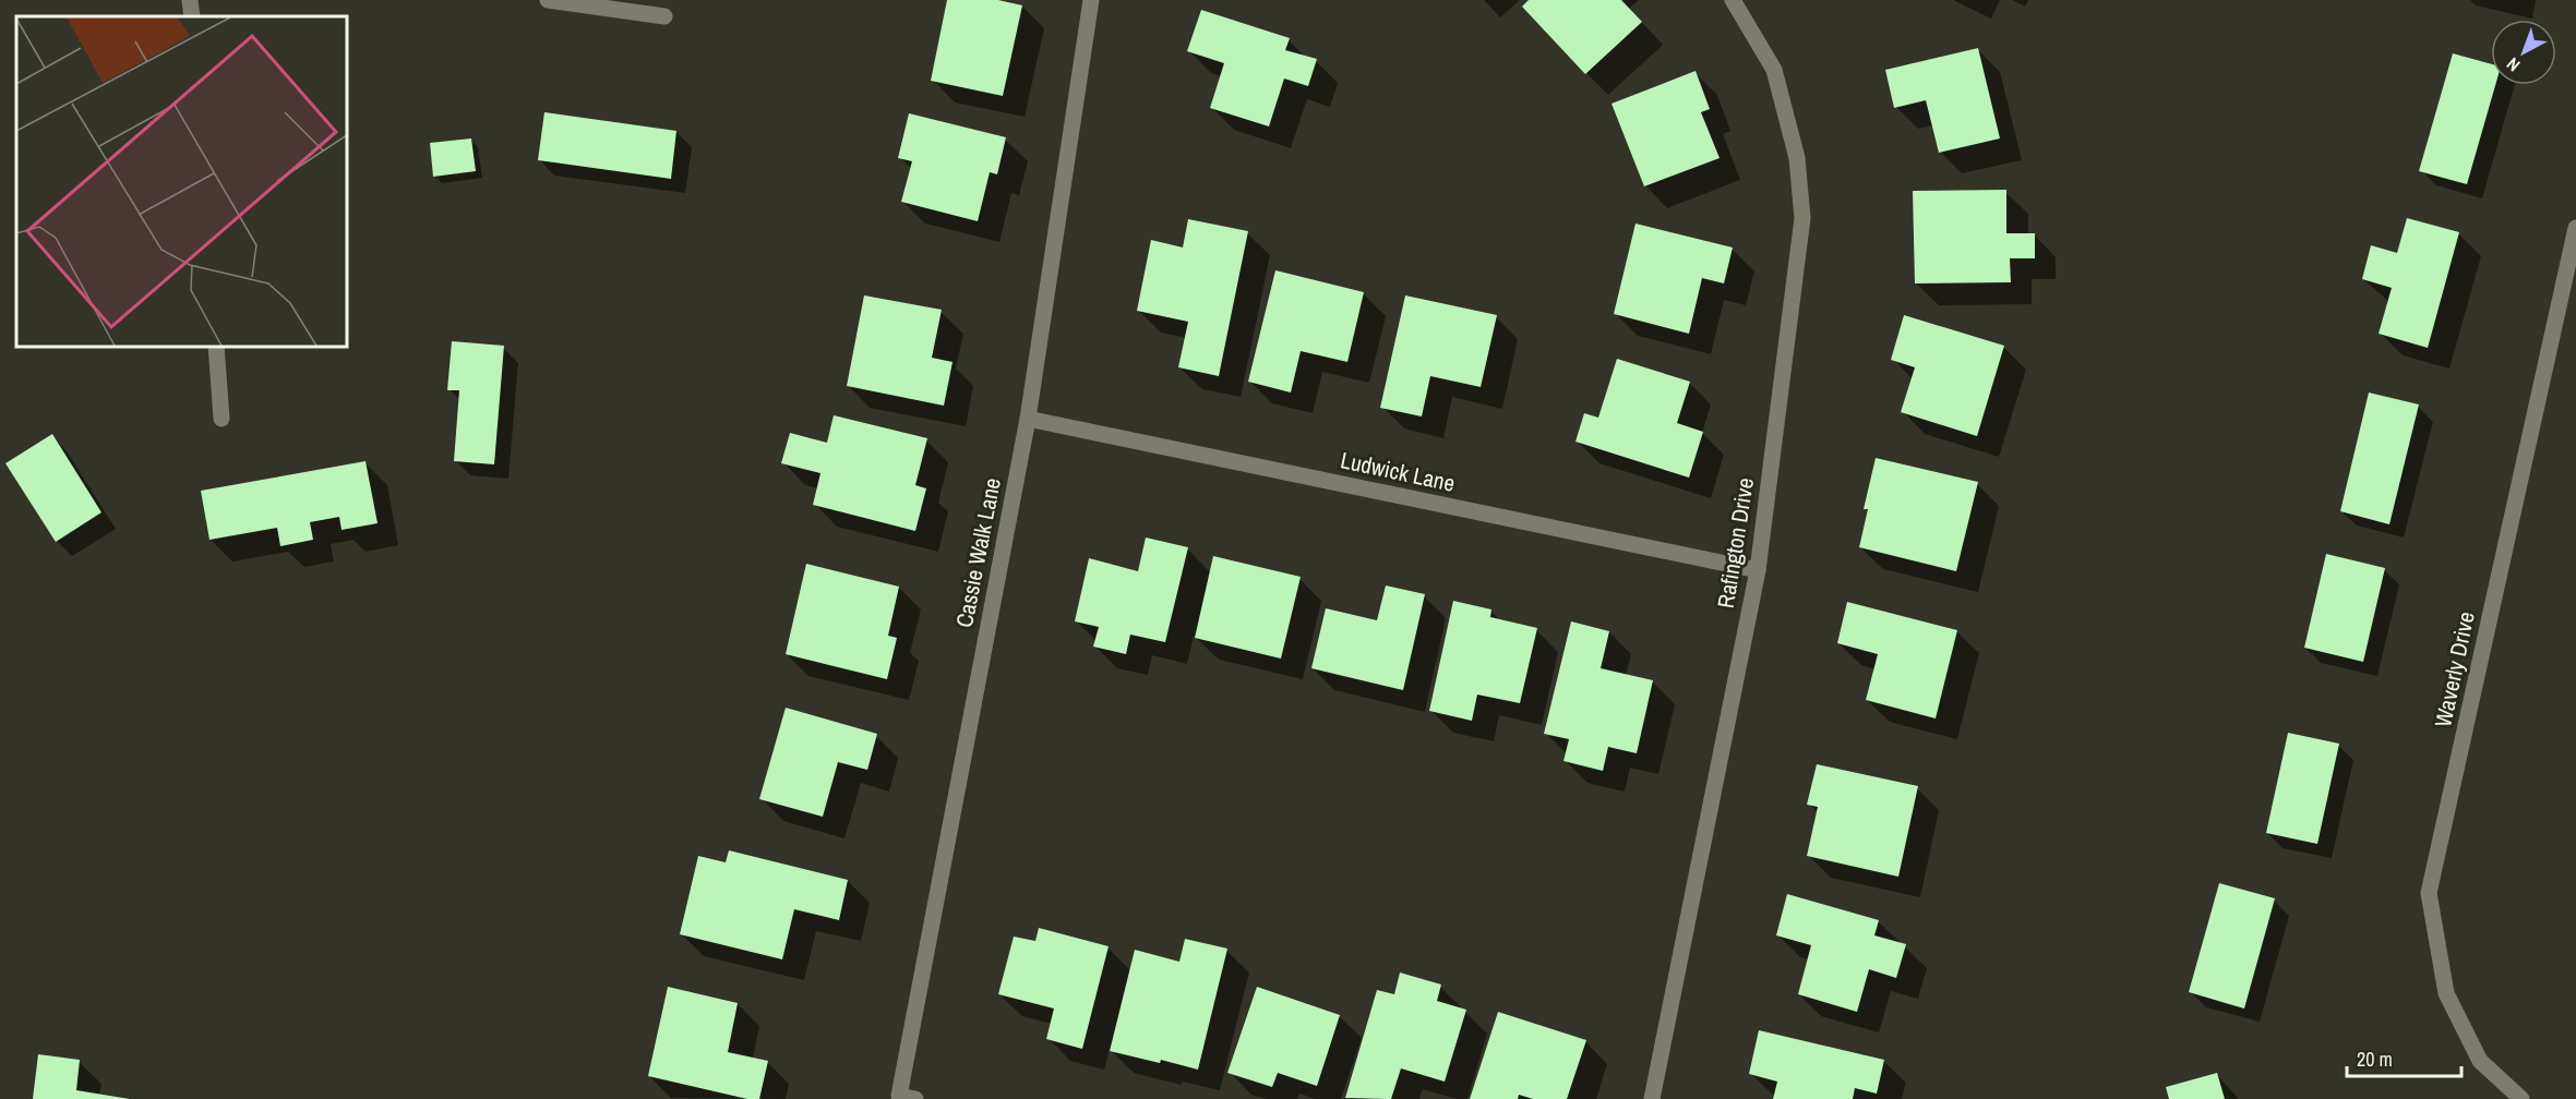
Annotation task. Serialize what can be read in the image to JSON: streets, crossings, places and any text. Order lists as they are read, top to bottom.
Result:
{
  "streets": {
    "street": [
      "Ludwick Lane",
      "Rafington Drive",
      "Cassie Walk Lane",
      "Waverly Drive"
    ]
  },
  "crossings": [
    ["Ludwick Lane", "Rafington Drive"],
    ["Ludwick Lane", "Cassie Walk Lane"]
  ],
  "scale_bar": "20 m",
  "north": "bottom left"
}
